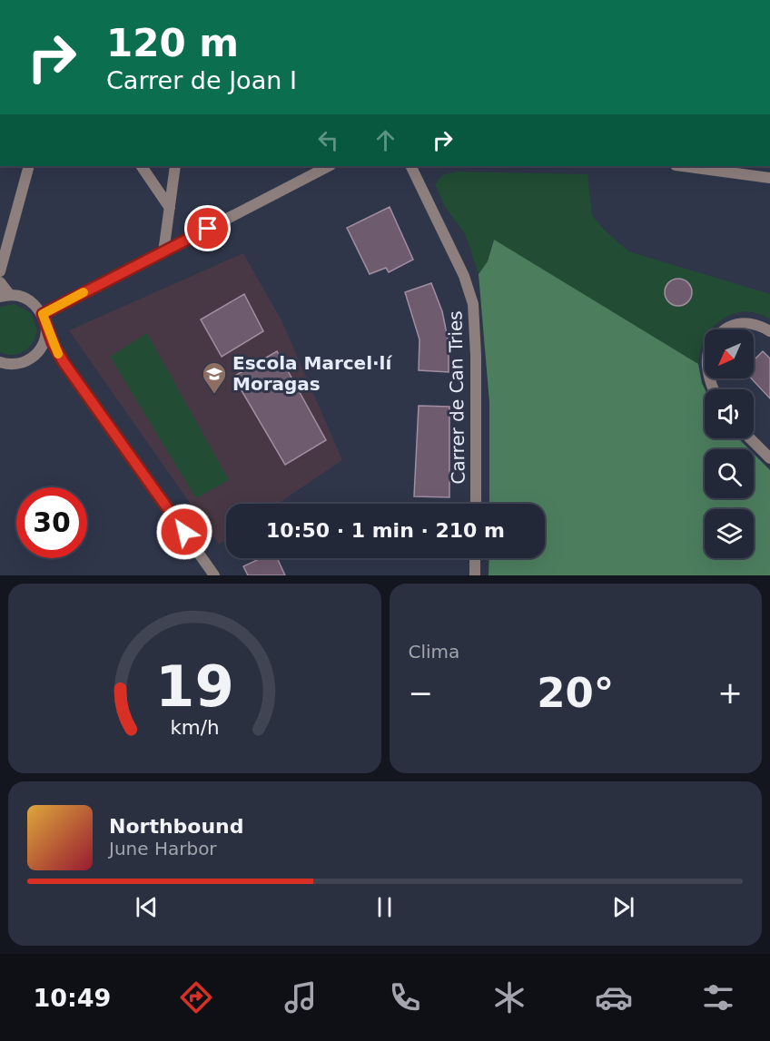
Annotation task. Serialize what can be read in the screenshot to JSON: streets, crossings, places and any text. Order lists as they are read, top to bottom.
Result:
{
  "streets": {
    "street": ["Carrer de Can Tries"]
  },
  "places": {
    "school or university": ["Escola Marcel·lí Moragas"]
  },
  "north": "bottom left",
  "page": {
    "turn": ["120 m", "Carrer de Joan I"],
    "limit": "30",
    "trip": "10:50 · 1 min · 210 m",
    "tile": "Clima",
    "heat": ["−", "20°", "+"],
    "song": ["Northbound", "June Harbor"],
    "tabs": "10:49",
    "gauge": ["19", "km/h"]
  }
}
